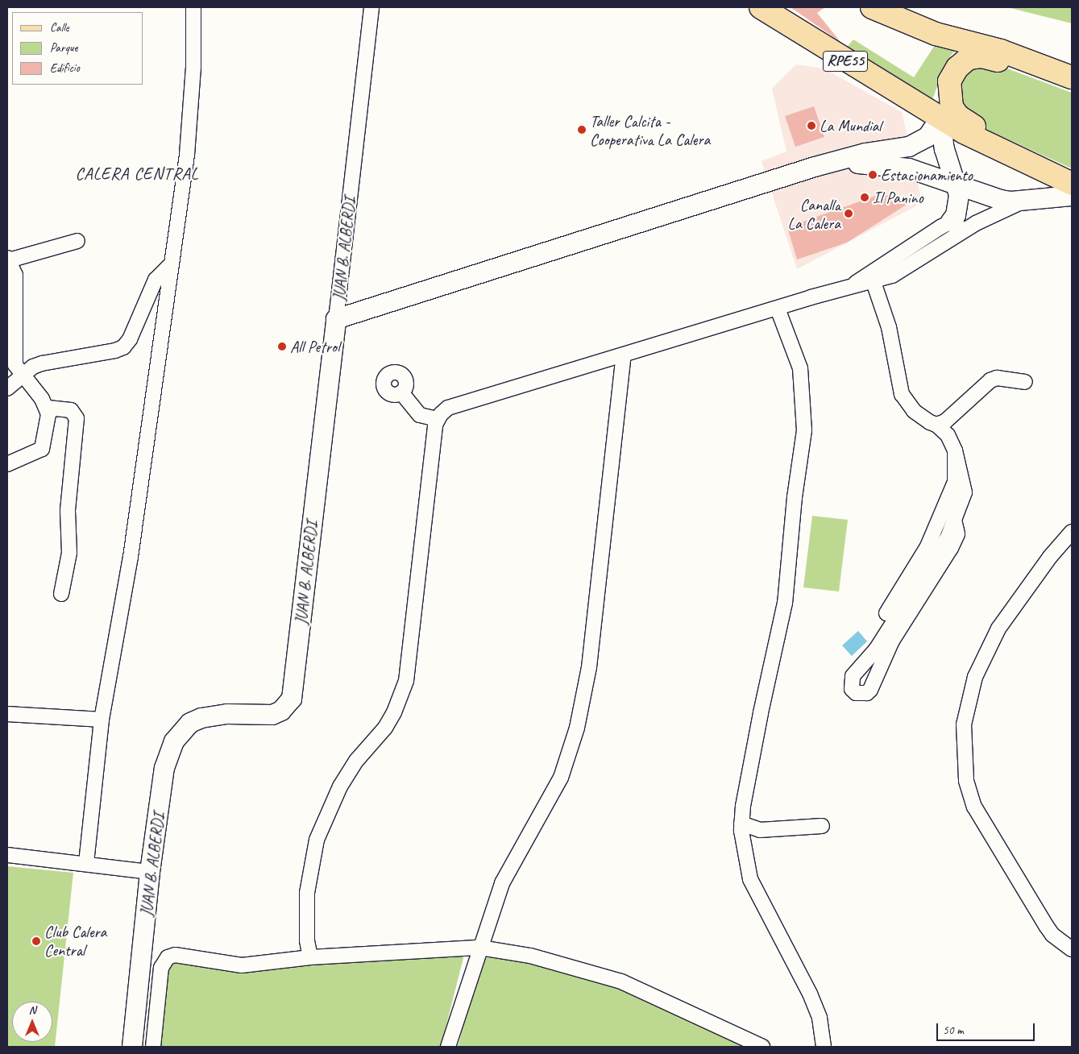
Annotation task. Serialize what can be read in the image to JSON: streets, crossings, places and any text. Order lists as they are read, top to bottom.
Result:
{
  "streets": {
    "main road": ["RPE55"],
    "street": ["JUAN B. ALBERDI"]
  },
  "districts": ["CALERA CENTRAL"],
  "places": [
    "La Mundial",
    "Taller Calcita - Cooperativa La Calera",
    "Estacionamiento",
    "Il Panino",
    "Canalla La Calera",
    "All Petrol",
    "Club Calera Central"
  ],
  "legend": ["Calle", "Parque", "Edificio"],
  "scale_bar": "50 m",
  "north": "top"
}
